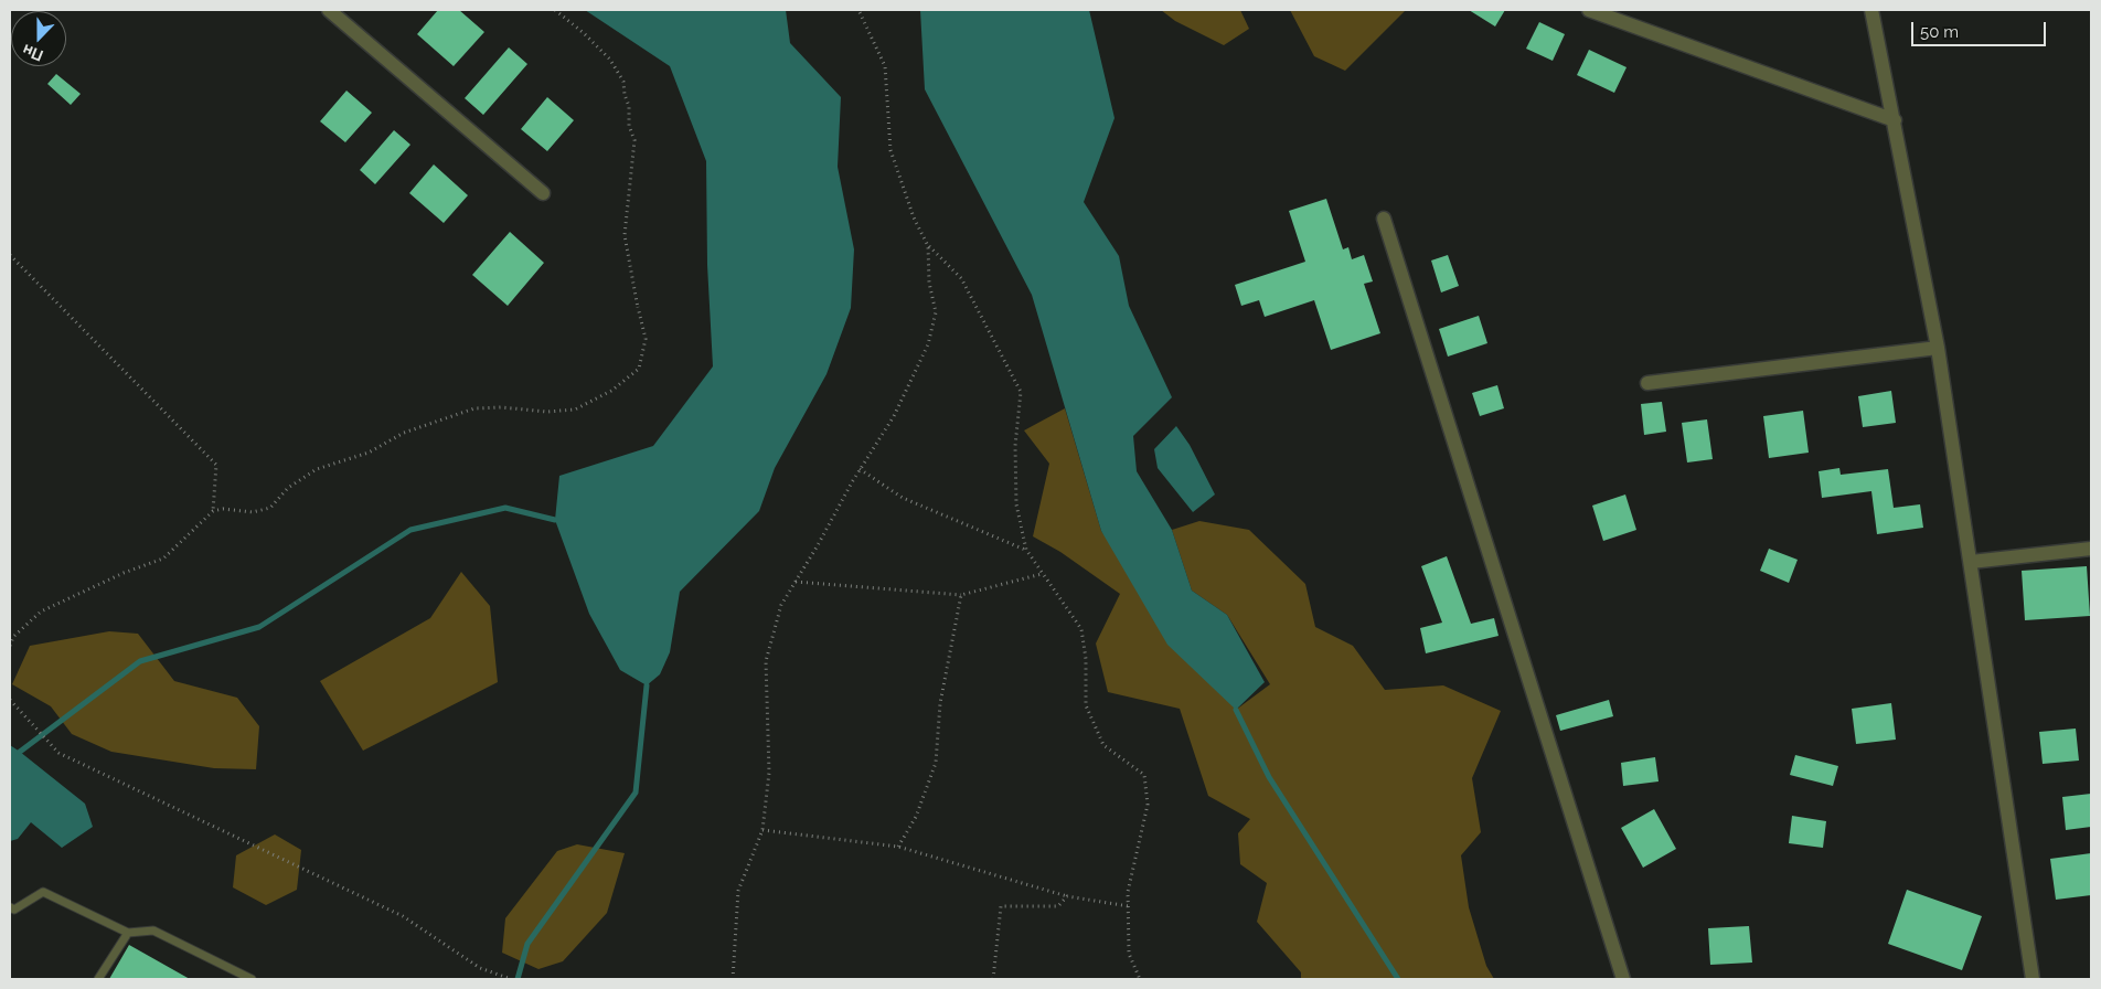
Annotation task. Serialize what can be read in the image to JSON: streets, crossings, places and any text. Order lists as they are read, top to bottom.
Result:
{
  "scale_bar": "50 m",
  "north": "bottom"
}
